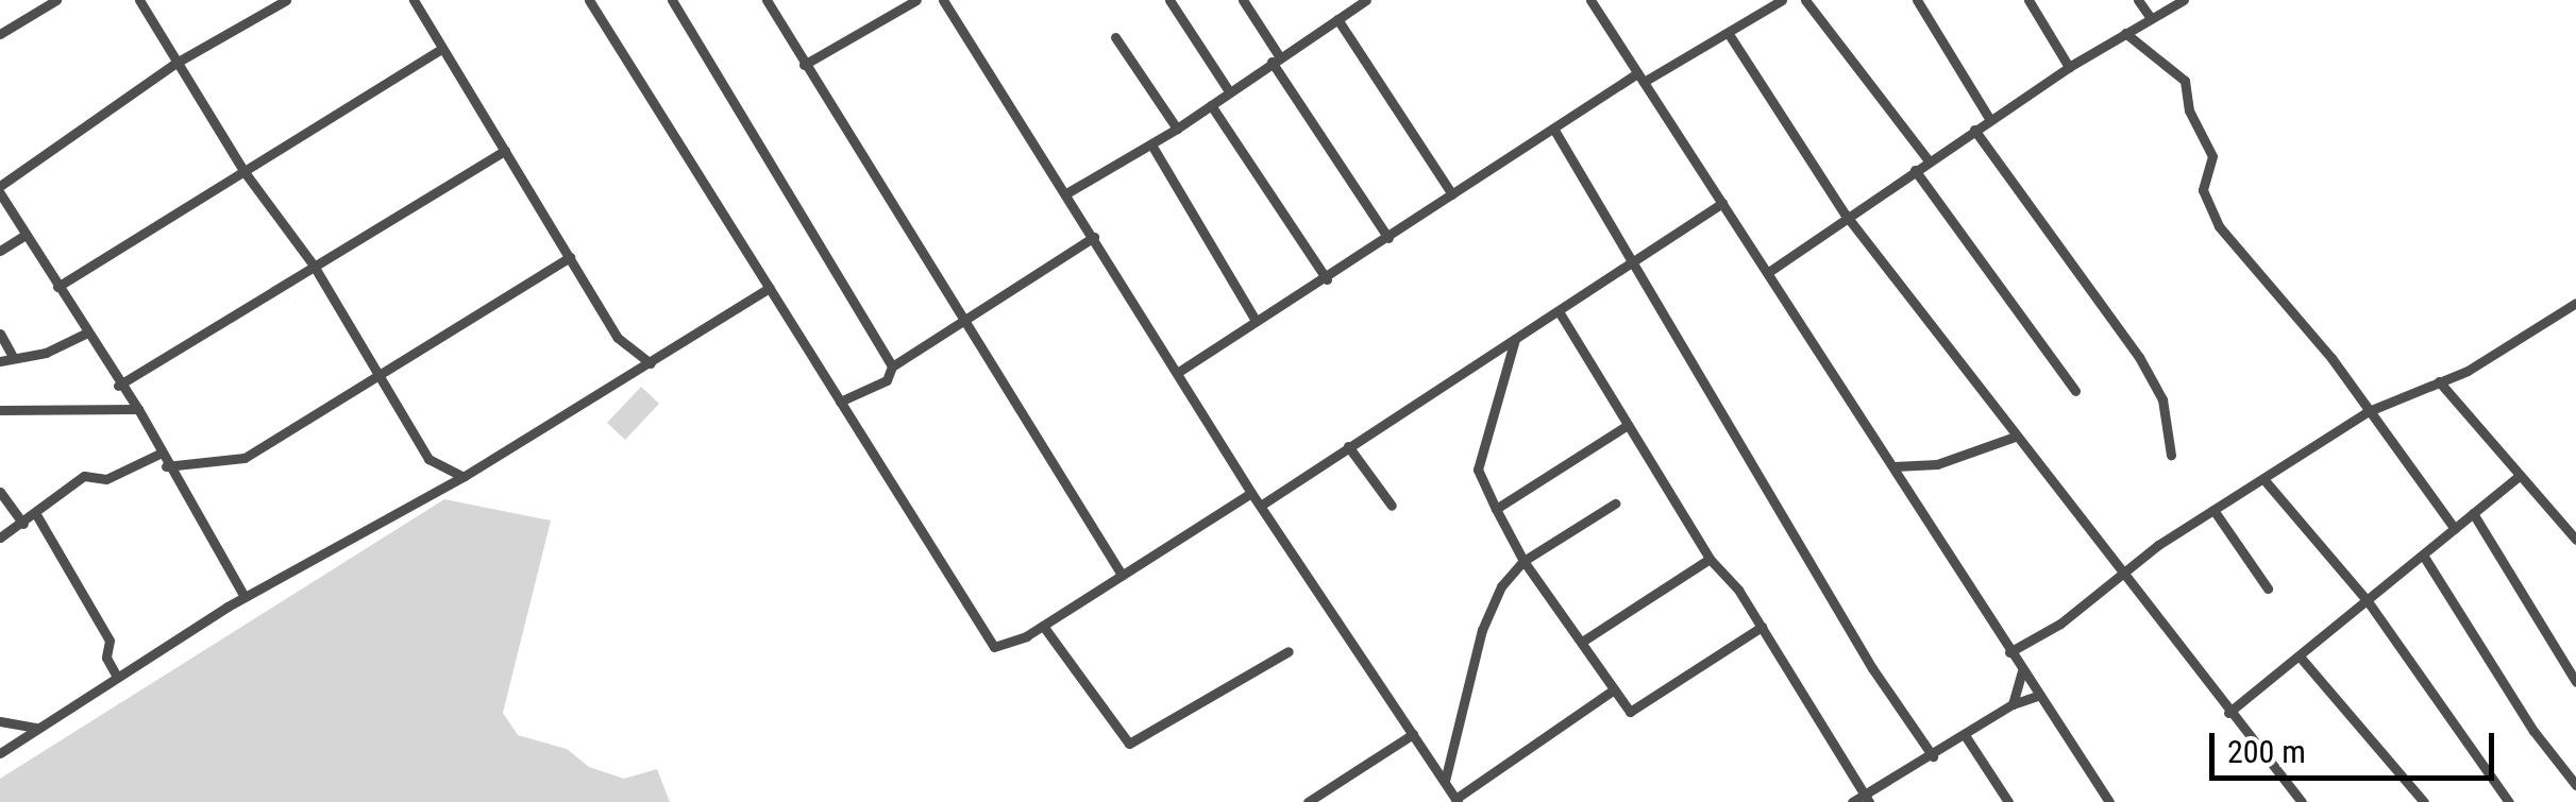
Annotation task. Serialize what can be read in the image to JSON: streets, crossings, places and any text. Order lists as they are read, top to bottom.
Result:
{
  "scale_bar": "200 m"
}
